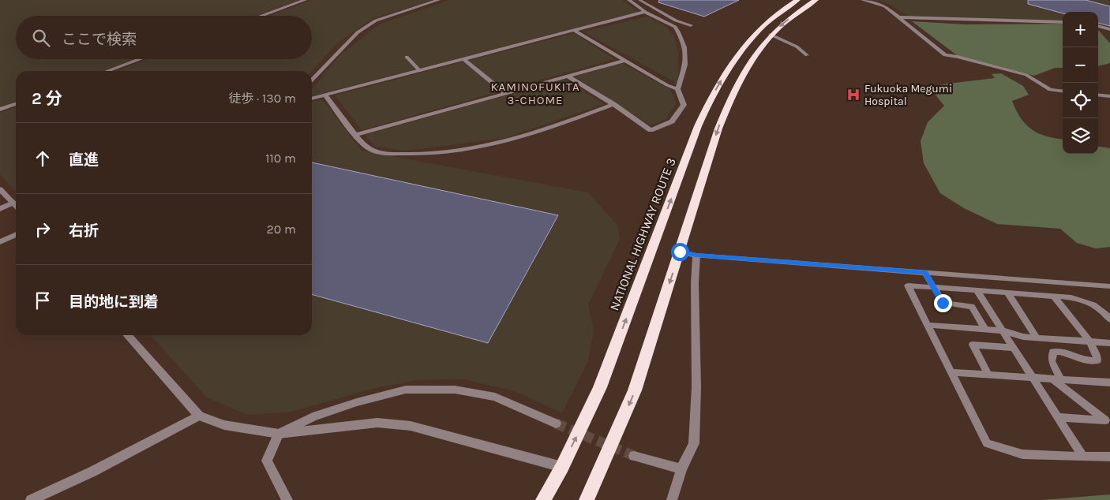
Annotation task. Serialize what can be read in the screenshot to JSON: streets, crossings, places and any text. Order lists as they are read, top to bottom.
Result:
{
  "streets": {
    "highway": ["NATIONAL HIGHWAY ROUTE 3"]
  },
  "districts": ["KAMINOFUKITA 3-CHOME"],
  "places": {
    "hospital": ["Fukuoka Megumi Hospital"]
  },
  "page": {
    "map_buttons": ["+", "−"],
    "search": "ここで検索",
    "heading": ["2 分", "徒歩 · 130 m"],
    "list": [
      ["直進", "110 m"],
      ["右折", "20 m"],
      "目的地に到着"
    ]
  }
}
